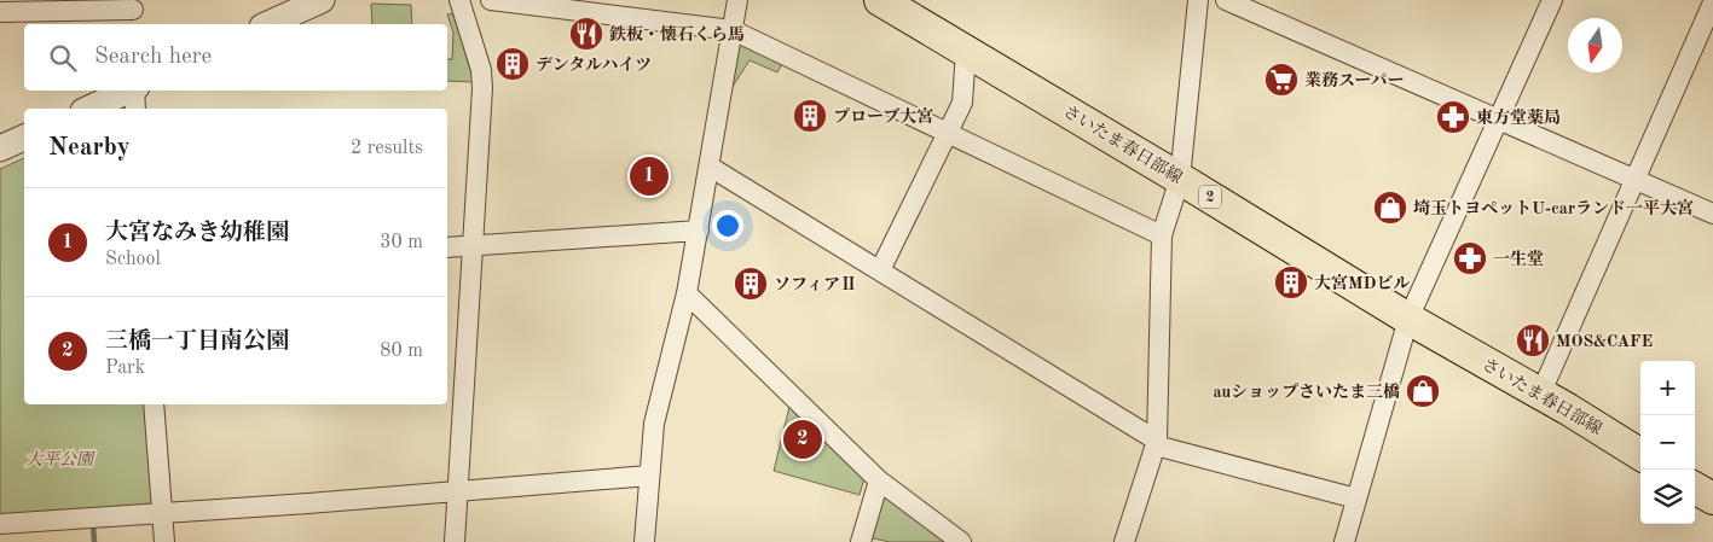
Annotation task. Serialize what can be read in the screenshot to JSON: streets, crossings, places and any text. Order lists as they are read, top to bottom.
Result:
{
  "streets": {
    "main road": ["さいたま春日部線", "2"]
  },
  "parks": ["大平公園"],
  "places": {
    "restaurant": ["鉄板・懐石くら馬", "MOS&CAFE"],
    "building": [
      "デンタルハイツ",
      "プローブ大宮",
      "大宮MDビル",
      "ソフィアⅡ"
    ],
    "supermarket": ["業務スーパー"],
    "pharmacy": ["東方堂薬局", "一生堂"],
    "shop": ["埼玉トヨペットU-carランド一平大宮", "auショップさいたま三橋"]
  },
  "north": "bottom",
  "page": {
    "search": "Search here",
    "heading": ["Nearby", "2 results"],
    "pins": ["1", "2"],
    "list": [
      {
        "mark": "1",
        "name": "大宮なみき幼稚園",
        "note": "School",
        "value": "30 m"
      },
      {
        "mark": "2",
        "name": "三橋一丁目南公園",
        "note": "Park",
        "value": "80 m"
      }
    ],
    "map_buttons": ["+", "−"]
  }
}
